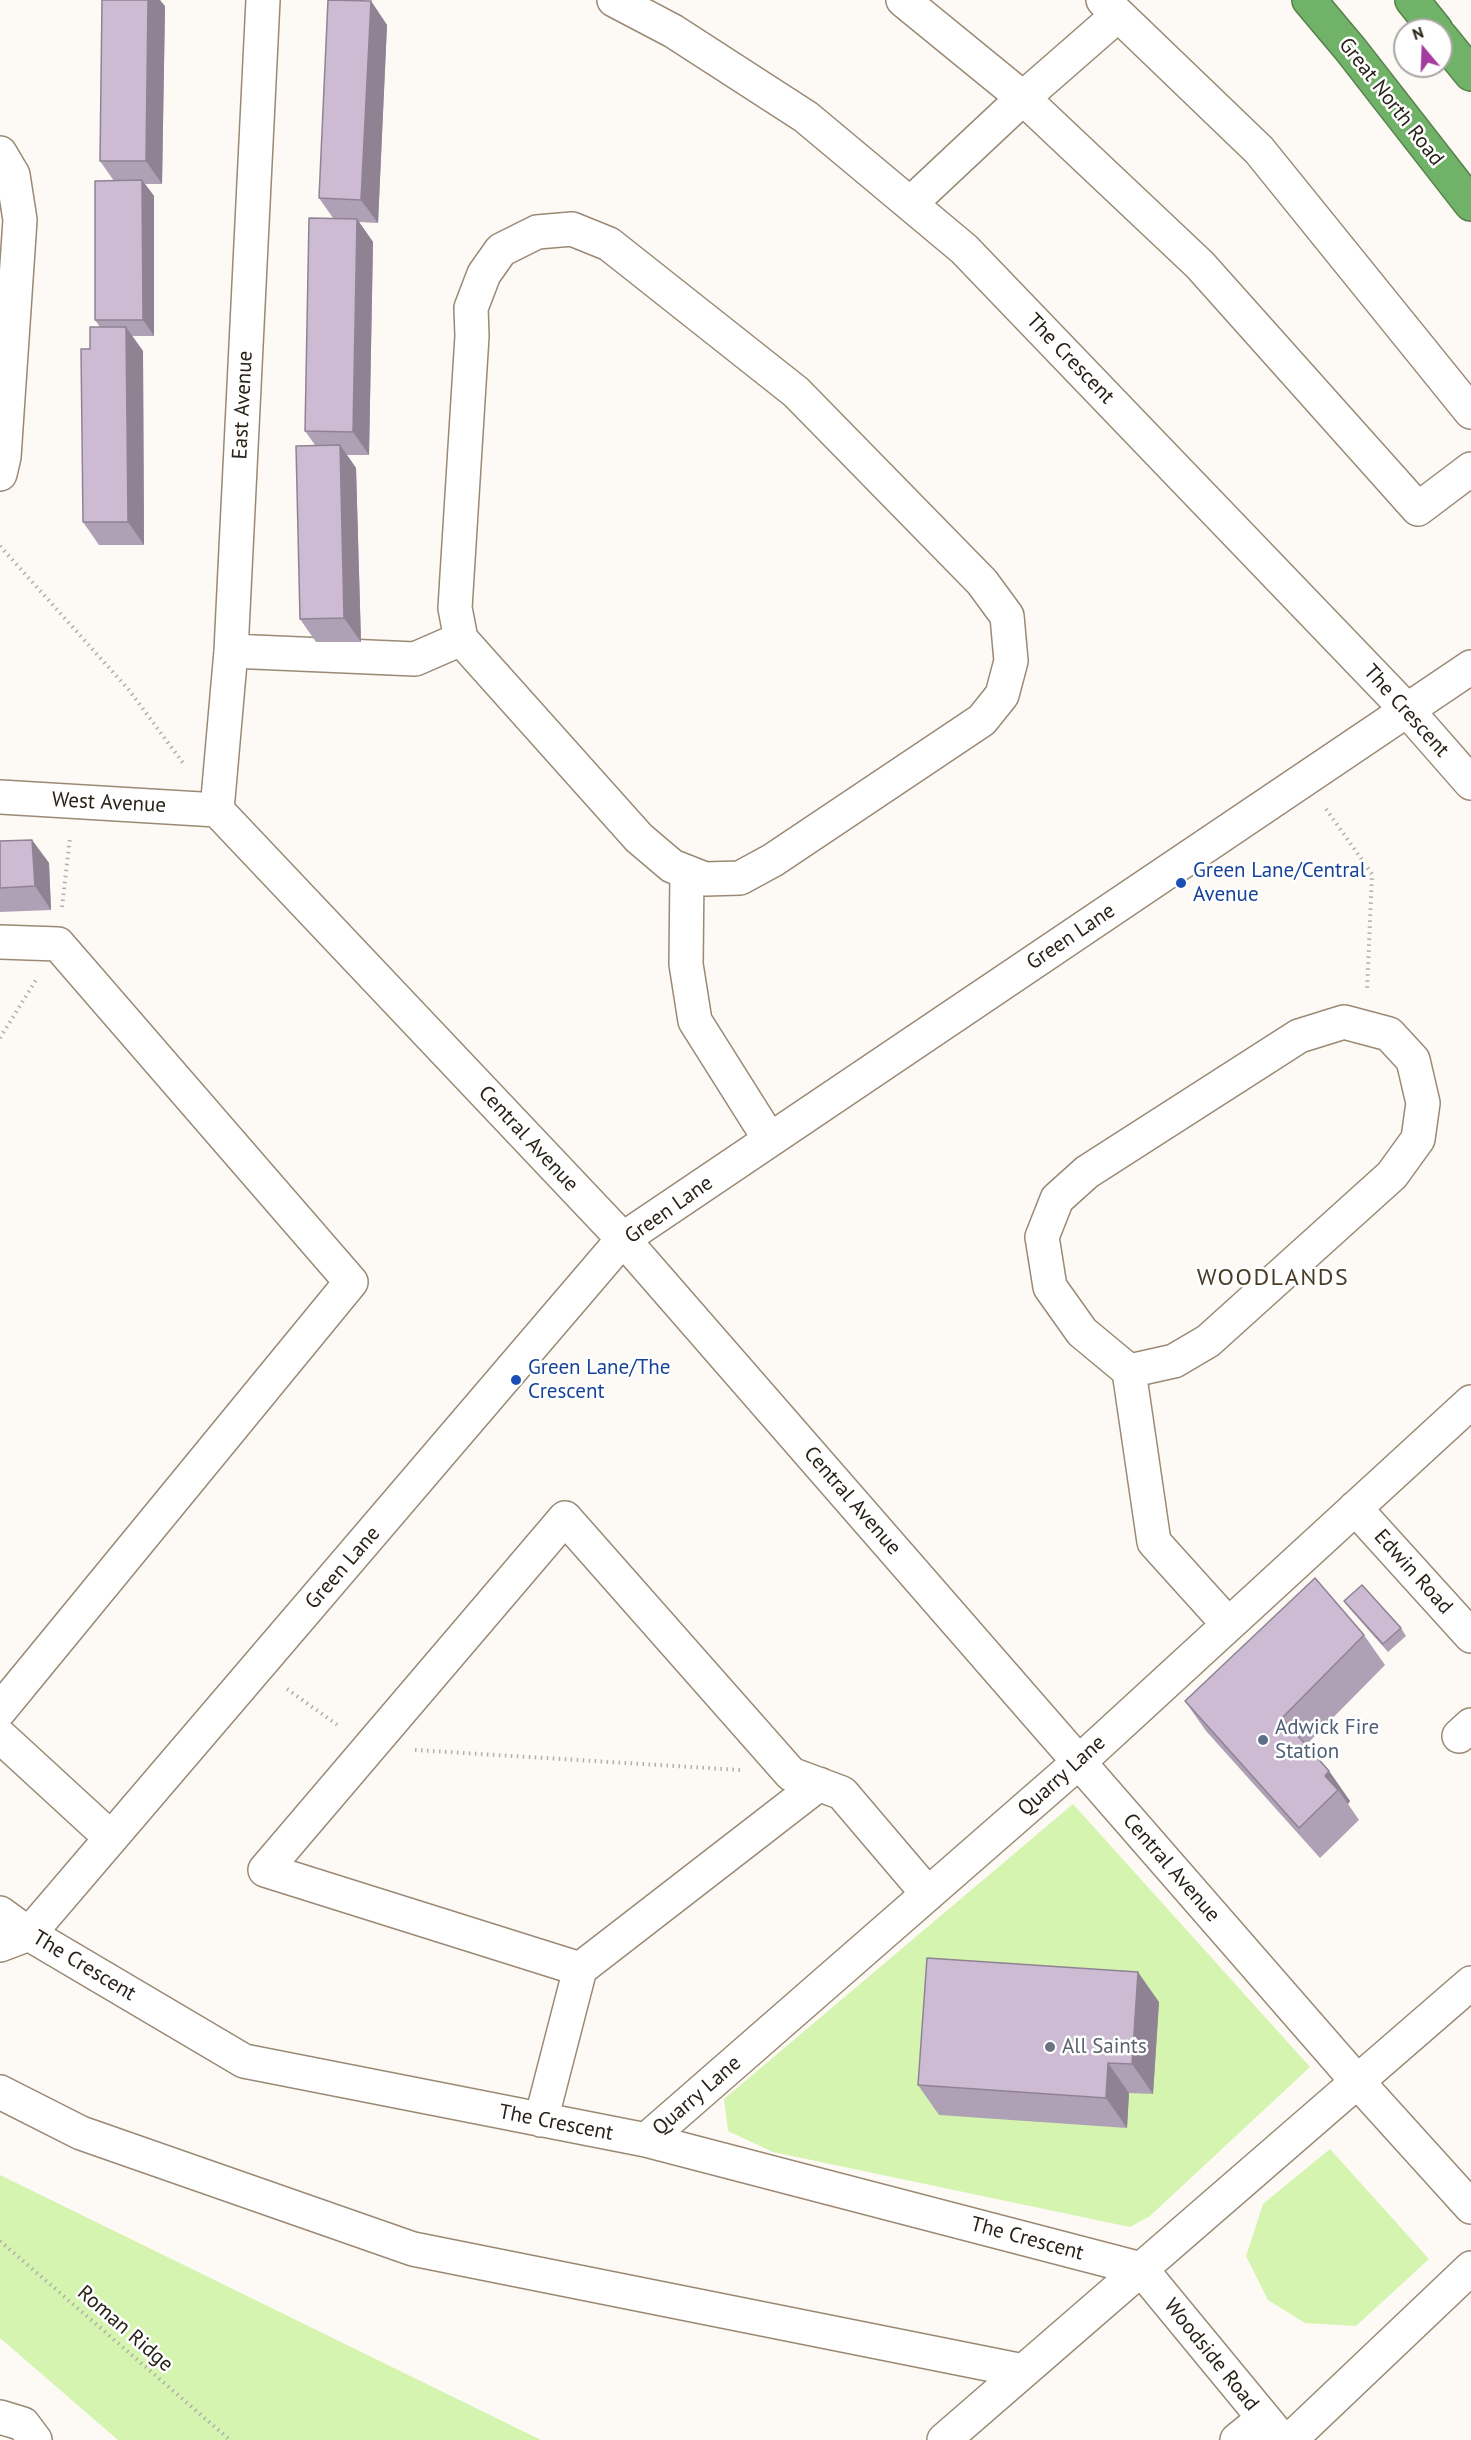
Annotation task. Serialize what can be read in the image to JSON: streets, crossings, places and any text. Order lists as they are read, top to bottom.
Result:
{
  "streets": {
    "highway": ["Great North Road"],
    "street": [
      "The Crescent",
      "East Avenue",
      "West Avenue",
      "Green Lane",
      "Central Avenue",
      "Edwin Road",
      "Quarry Lane",
      "Woodside Road"
    ],
    "path": ["Roman Ridge"]
  },
  "crossings": [
    ["The Crescent", "Green Lane"],
    ["The Crescent", "Quarry Lane"],
    ["The Crescent", "Woodside Road"],
    ["East Avenue", "West Avenue"],
    ["East Avenue", "Central Avenue"],
    ["West Avenue", "Central Avenue"],
    ["Green Lane", "Central Avenue"],
    ["Central Avenue", "Quarry Lane"],
    ["Edwin Road", "Quarry Lane"]
  ],
  "districts": ["WOODLANDS"],
  "places": [
    "Green Lane/Central Avenue",
    "Green Lane/The Crescent",
    "Adwick Fire Station",
    "All Saints"
  ],
  "north": "top"
}
